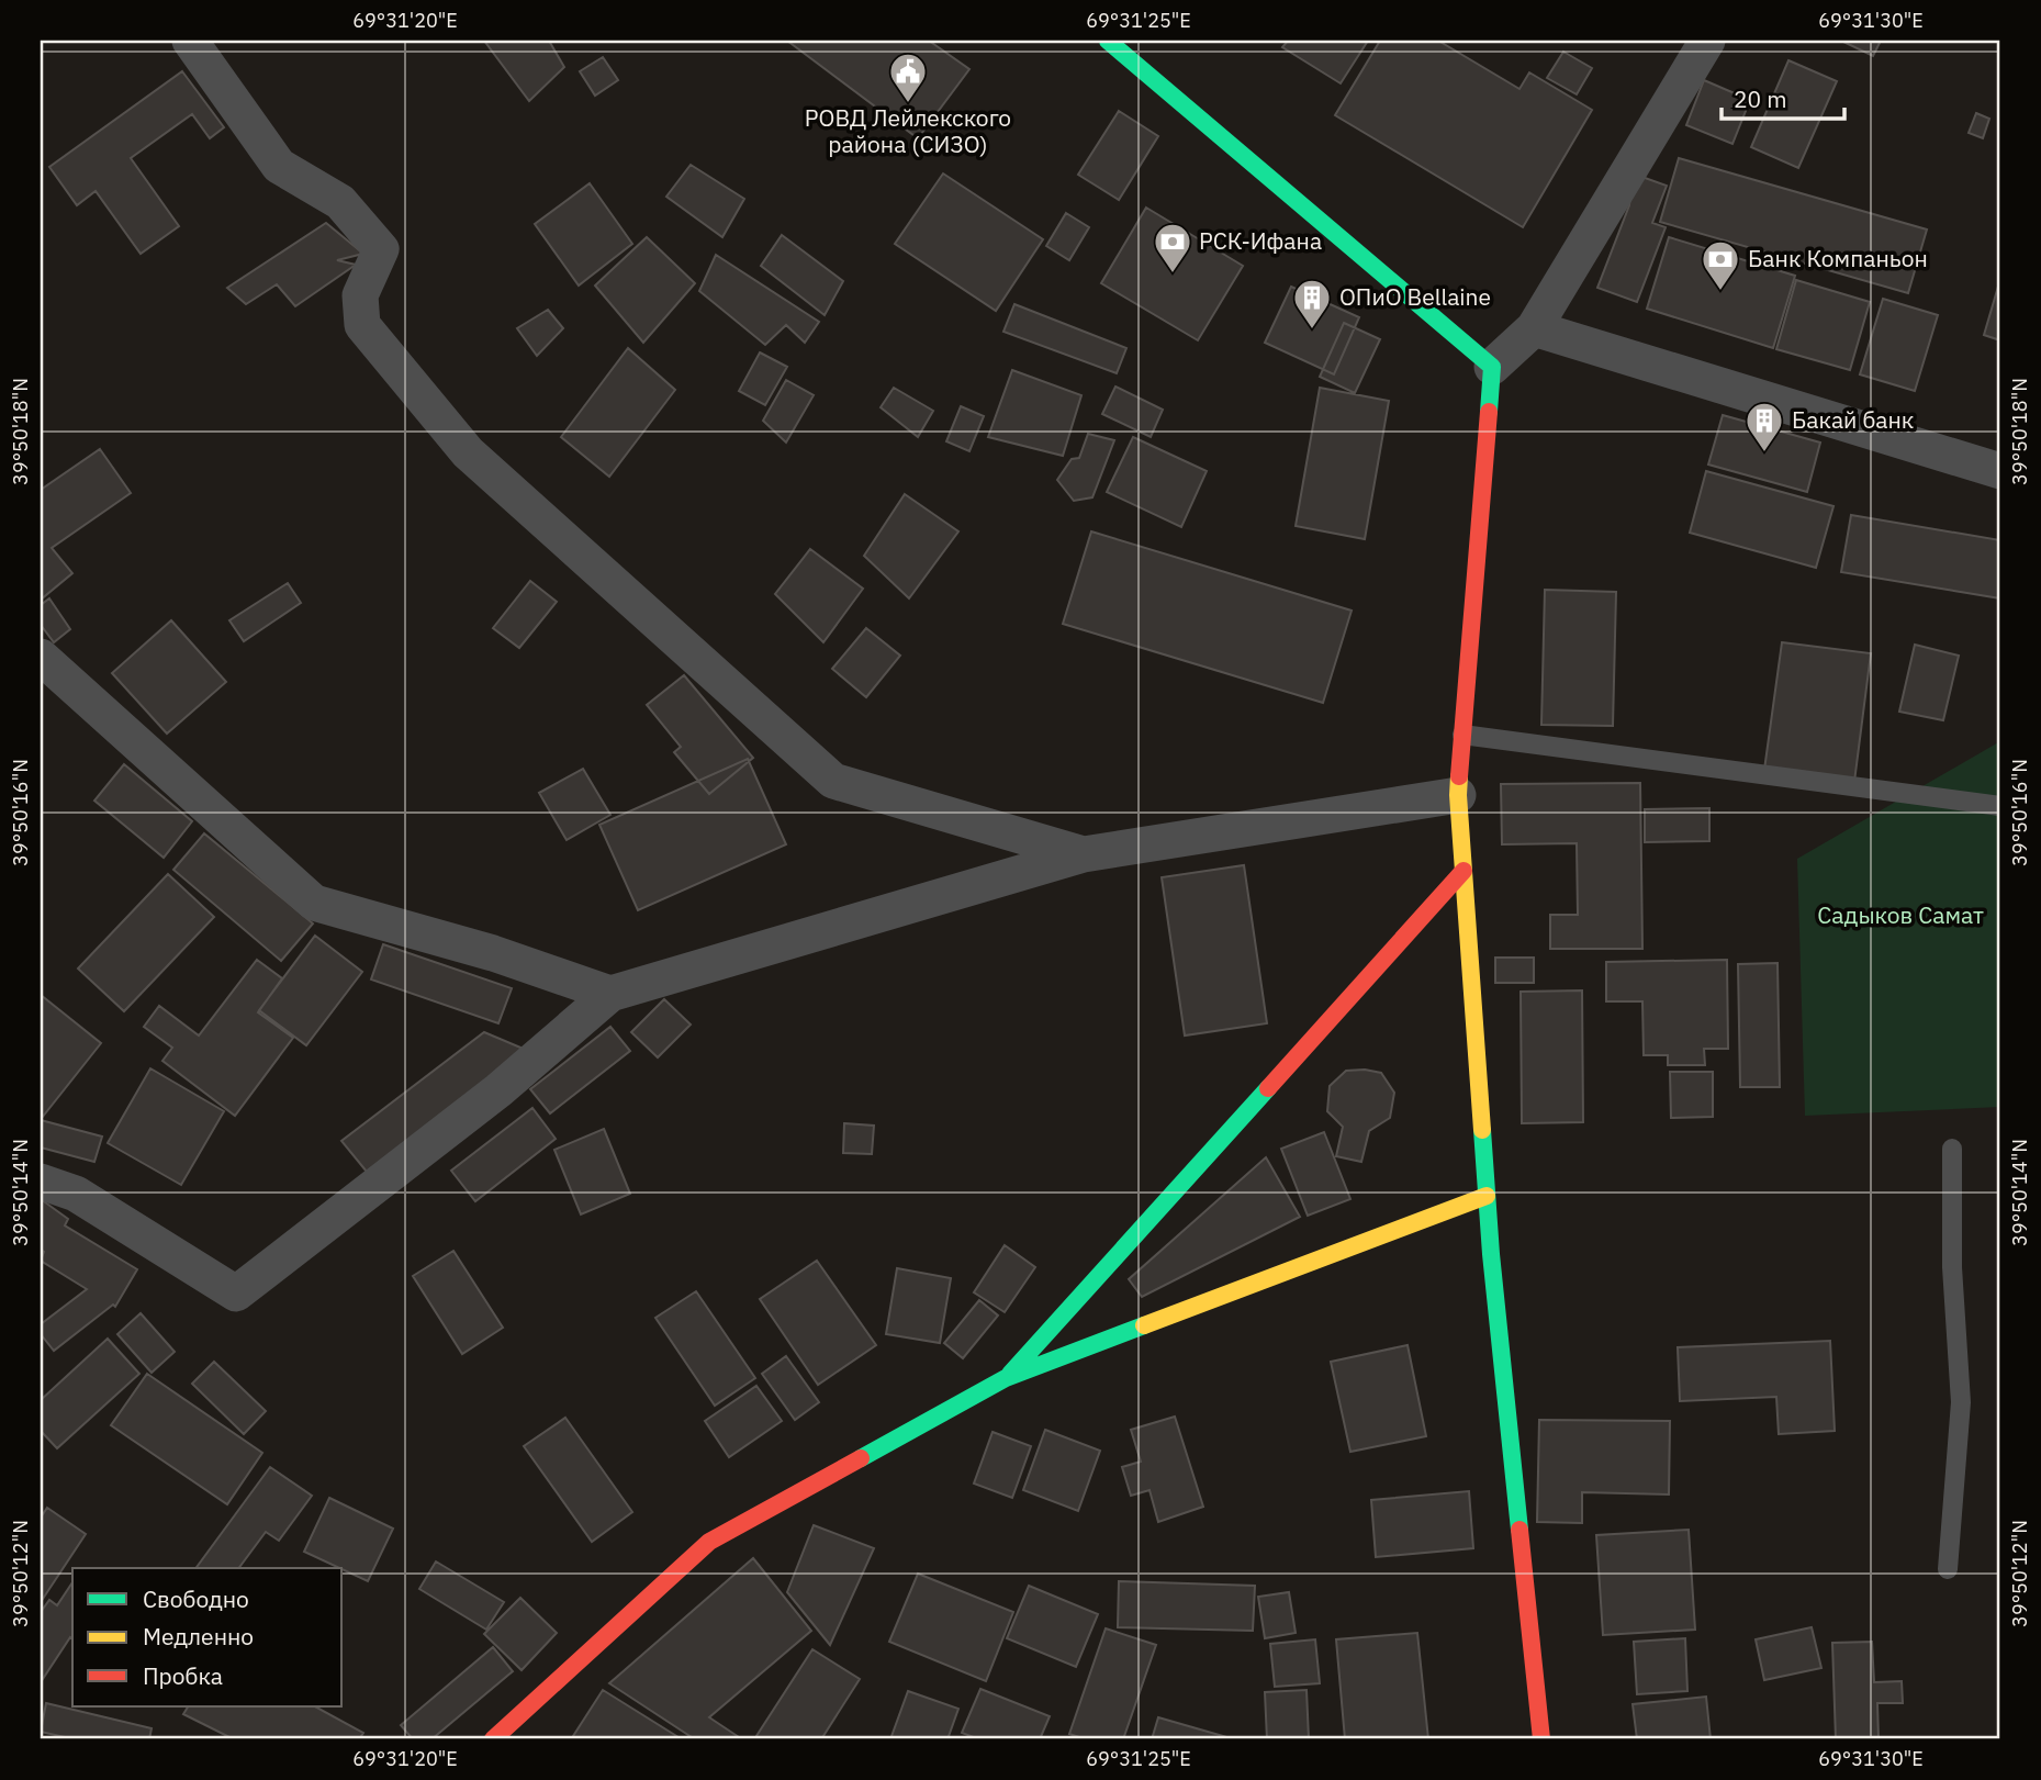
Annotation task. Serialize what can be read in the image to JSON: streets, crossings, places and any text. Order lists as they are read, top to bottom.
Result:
{
  "parks": ["Садыков Самат"],
  "places": {
    "public building": ["РОВД Лейлекского района (СИЗО)"],
    "bank": ["РСК-Ифана", "Банк Компаньон"],
    "building": ["ОПиО Bellaine", "Бакай банк"]
  },
  "legend": ["Свободно", "Медленно", "Пробка"],
  "scale_bar": "20 m",
  "coordinates": [
    "69°31'20\"E",
    "69°31'25\"E",
    "69°31'30\"E",
    "39°50'18\"N",
    "39°50'16\"N",
    "39°50'14\"N",
    "39°50'12\"N"
  ]
}
